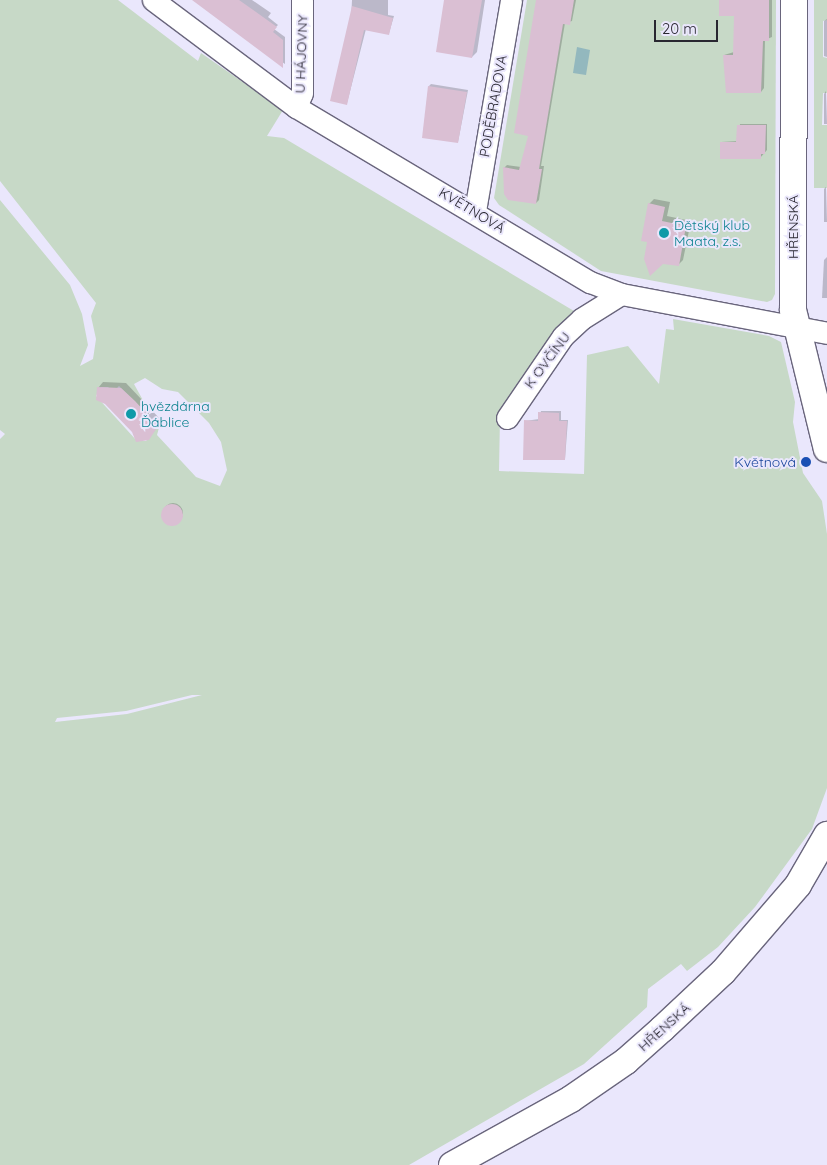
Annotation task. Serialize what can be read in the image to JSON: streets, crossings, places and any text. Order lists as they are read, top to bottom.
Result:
{
  "streets": {
    "street": [
      "U HÁJOVNY",
      "PODĚBRADOVA",
      "KVĚTNOVÁ",
      "HŘENSKÁ",
      "K OVČÍNU"
    ]
  },
  "crossings": [
    ["U HÁJOVNY", "KVĚTNOVÁ"],
    ["PODĚBRADOVA", "KVĚTNOVÁ"],
    ["KVĚTNOVÁ", "HŘENSKÁ"],
    ["KVĚTNOVÁ", "K OVČÍNU"]
  ],
  "places": ["Dětský klub Maata, z.s.", "hvězdárna Ďáblice", "Květnová"],
  "scale_bar": "20 m"
}
